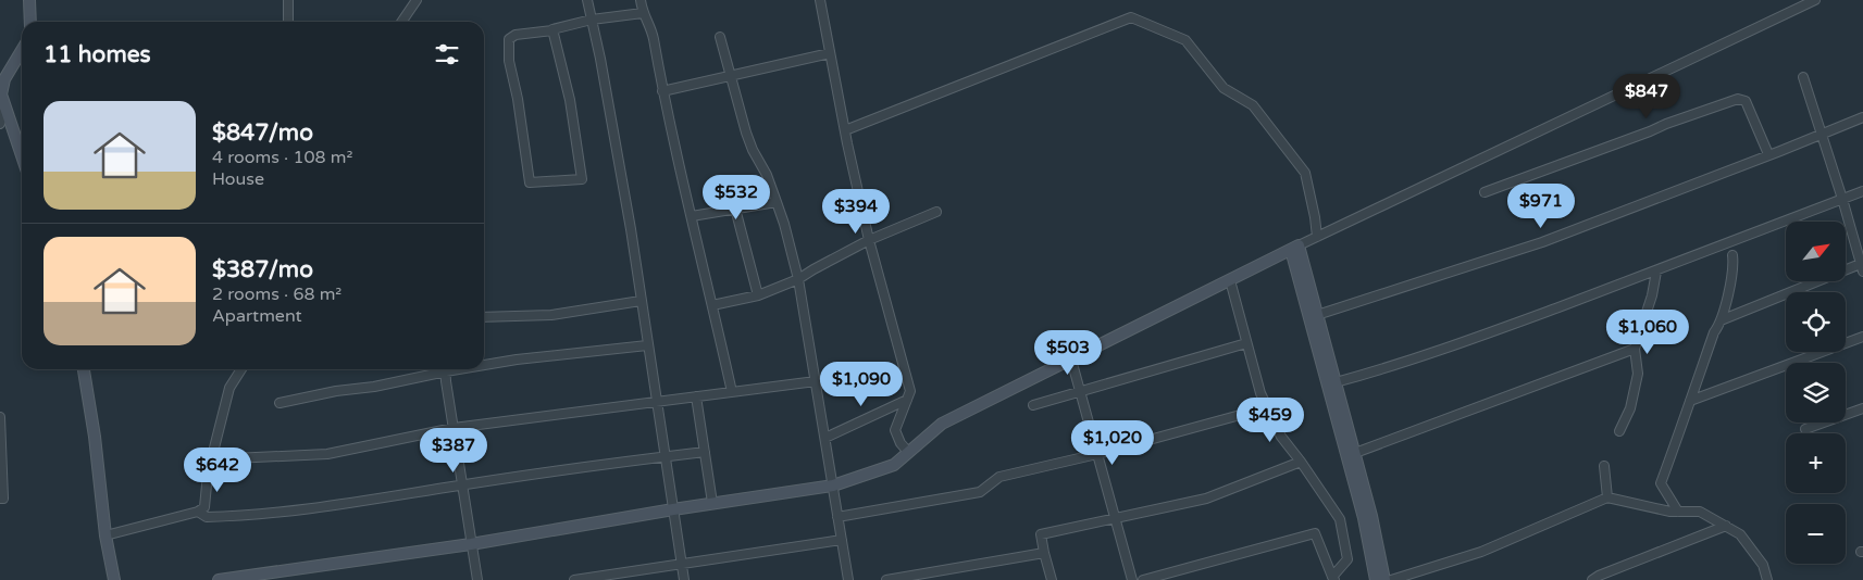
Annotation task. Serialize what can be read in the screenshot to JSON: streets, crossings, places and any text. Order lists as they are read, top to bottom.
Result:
{
  "north": "top right",
  "page": {
    "heading": "11 homes",
    "price": [
      "$847",
      "$532",
      "$971",
      "$394",
      "$1,060",
      "$503",
      "$1,090",
      "$459",
      "$1,020",
      "$387",
      "$642"
    ],
    "list": [
      {
        "name": "$847/mo",
        "note": "4 rooms · 108 m² · House"
      },
      {
        "name": "$387/mo",
        "note": "2 rooms · 68 m² · Apartment"
      }
    ],
    "map_buttons": ["+", "−"]
  }
}
